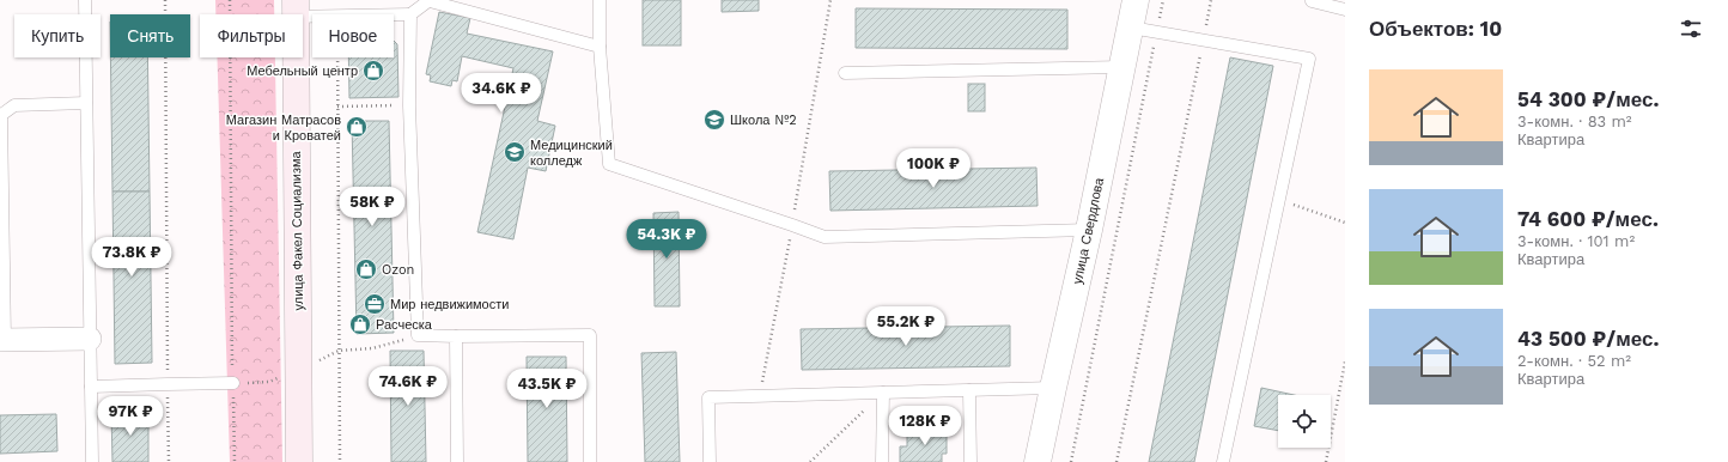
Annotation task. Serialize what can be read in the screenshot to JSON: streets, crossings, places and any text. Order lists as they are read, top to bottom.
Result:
{
  "streets": {
    "main road": ["улица Факел Социализма"],
    "street": ["улица Свердлова"]
  },
  "places": {
    "shop": [
      "Мебельный центр",
      "Магазин Матрасов и Кроватей",
      "Ozon",
      "Расческа"
    ],
    "school or university": ["Школа №2", "Медицинский колледж"],
    "office": ["Мир недвижимости"]
  },
  "page": {
    "heading": "Объектов: 10",
    "chip": [
      "Купить",
      "Снять",
      "Фильтры",
      "Новое"
    ],
    "list": [
      {
        "name": "54 300 ₽/мес.",
        "note": "3-комн. · 83 m² · Квартира"
      },
      {
        "name": "74 600 ₽/мес.",
        "note": "3-комн. · 101 m² · Квартира"
      },
      {
        "name": "43 500 ₽/мес.",
        "note": "2-комн. · 52 m² · Квартира"
      }
    ],
    "price": [
      "34.6K ₽",
      "100K ₽",
      "58K ₽",
      "54.3K ₽",
      "73.8K ₽",
      "55.2K ₽",
      "74.6K ₽",
      "43.5K ₽",
      "97K ₽",
      "128K ₽"
    ]
  }
}
